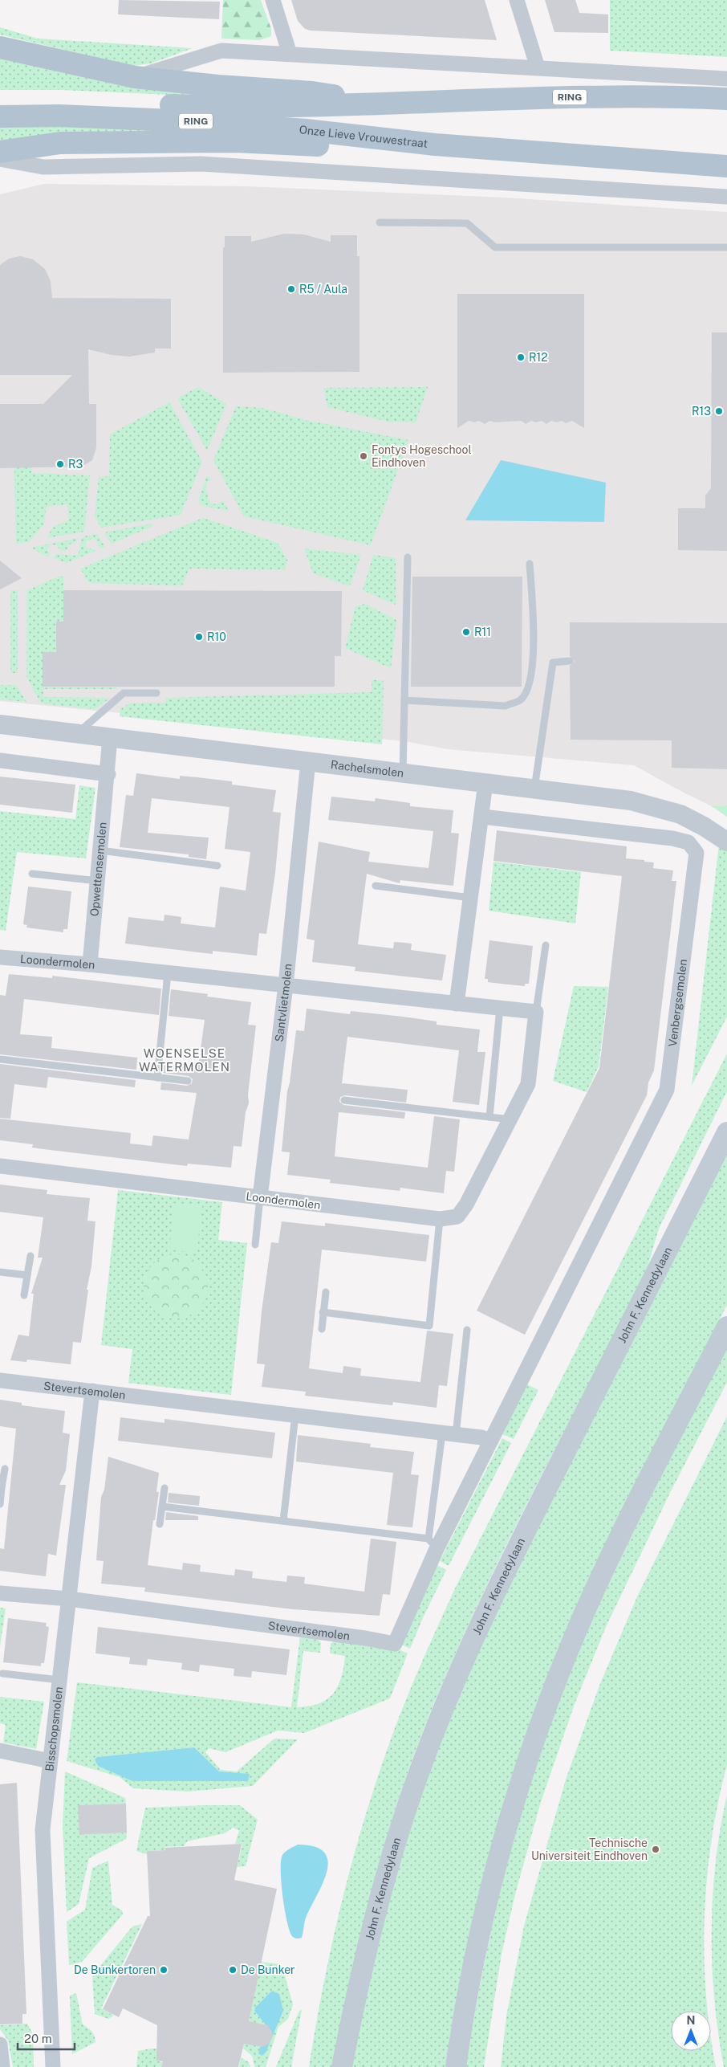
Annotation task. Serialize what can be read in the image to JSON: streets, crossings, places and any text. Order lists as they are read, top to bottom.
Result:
{
  "streets": {
    "main road": ["RING", "Onze Lieve Vrouwestraat", "John F. Kennedylaan"],
    "street": [
      "Rachelsmolen",
      "Opwettensemolen",
      "Loondermolen",
      "Venbergsemolen",
      "Santvlietmolen",
      "Stevertsemolen",
      "Bisschopsmolen"
    ]
  },
  "crossings": [
    ["Rachelsmolen", "Opwettensemolen"],
    ["Rachelsmolen", "Santvlietmolen"],
    ["Opwettensemolen", "Loondermolen"],
    ["Loondermolen", "Santvlietmolen"],
    ["Venbergsemolen", "Stevertsemolen"],
    ["Stevertsemolen", "Bisschopsmolen"]
  ],
  "districts": ["WOENSELSE WATERMOLEN"],
  "places": [
    "R5 / Aula",
    "R12",
    "R13",
    "Fontys Hogeschool Eindhoven",
    "R3",
    "R11",
    "R10",
    "Technische Universiteit Eindhoven",
    "De Bunkertoren",
    "De Bunker"
  ],
  "scale_bar": "20 m",
  "north": "top"
}
